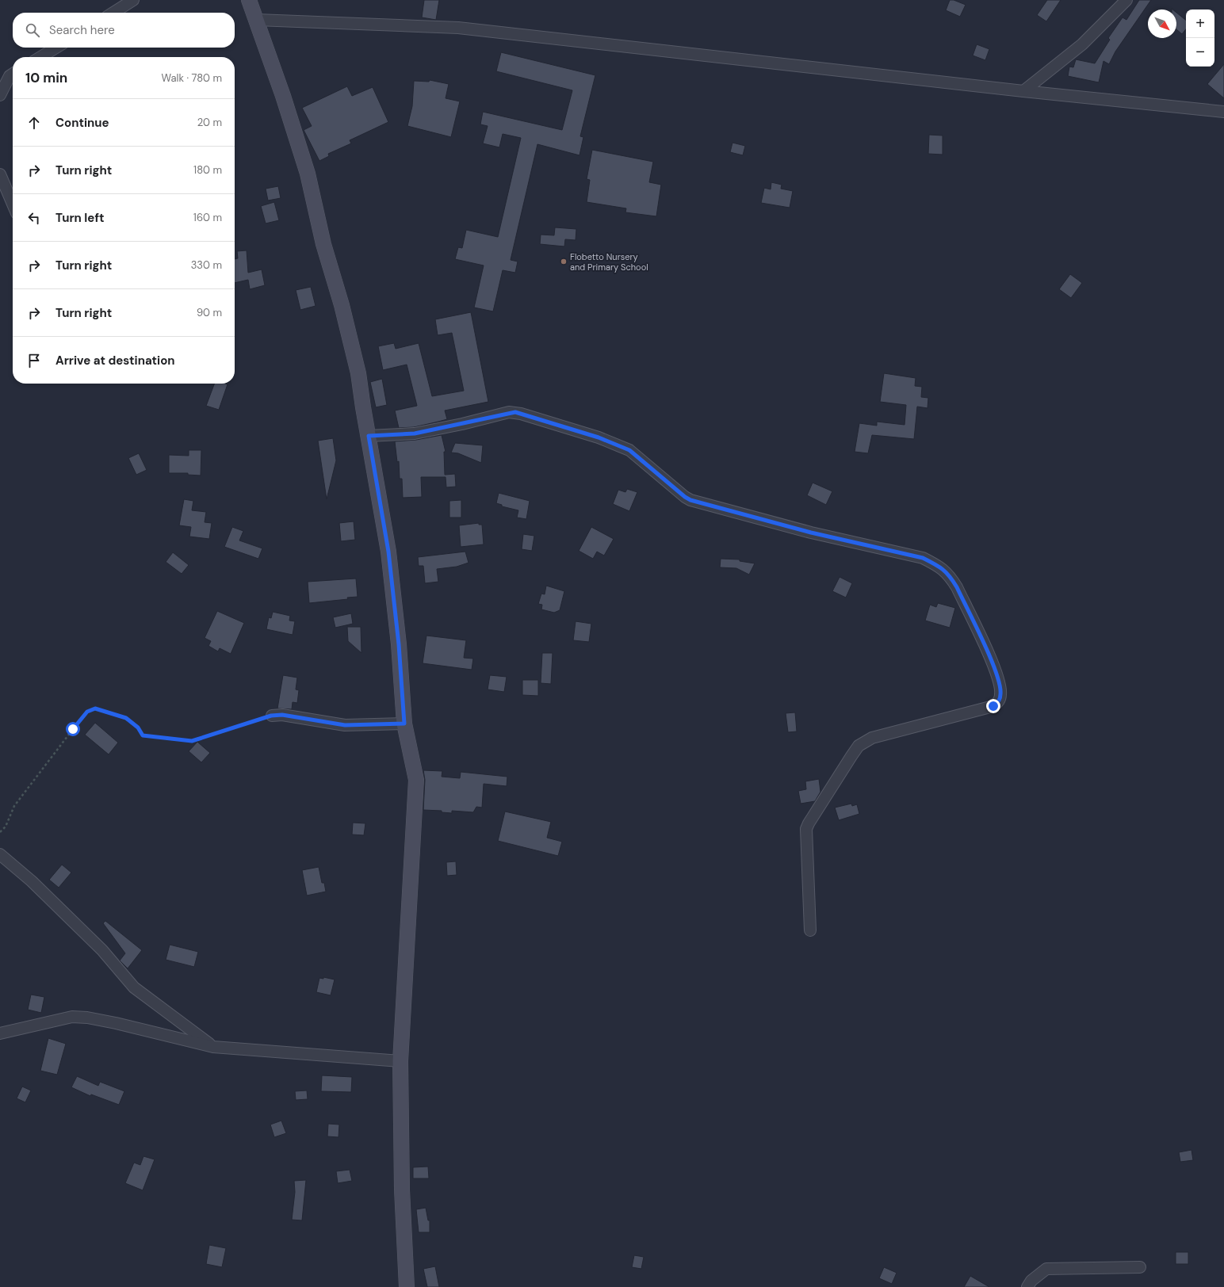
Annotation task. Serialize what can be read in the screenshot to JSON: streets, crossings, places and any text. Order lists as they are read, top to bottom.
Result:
{
  "places": ["Flobetto Nursery and Primary School"],
  "north": "bottom right",
  "page": {
    "map_buttons": ["+", "−"],
    "search": "Search here",
    "heading": ["10 min", "Walk · 780 m"],
    "list": [
      ["Continue", "20 m"],
      ["Turn right", "180 m"],
      ["Turn left", "160 m"],
      ["Turn right", "330 m"],
      ["Turn right", "90 m"],
      "Arrive at destination"
    ]
  }
}
